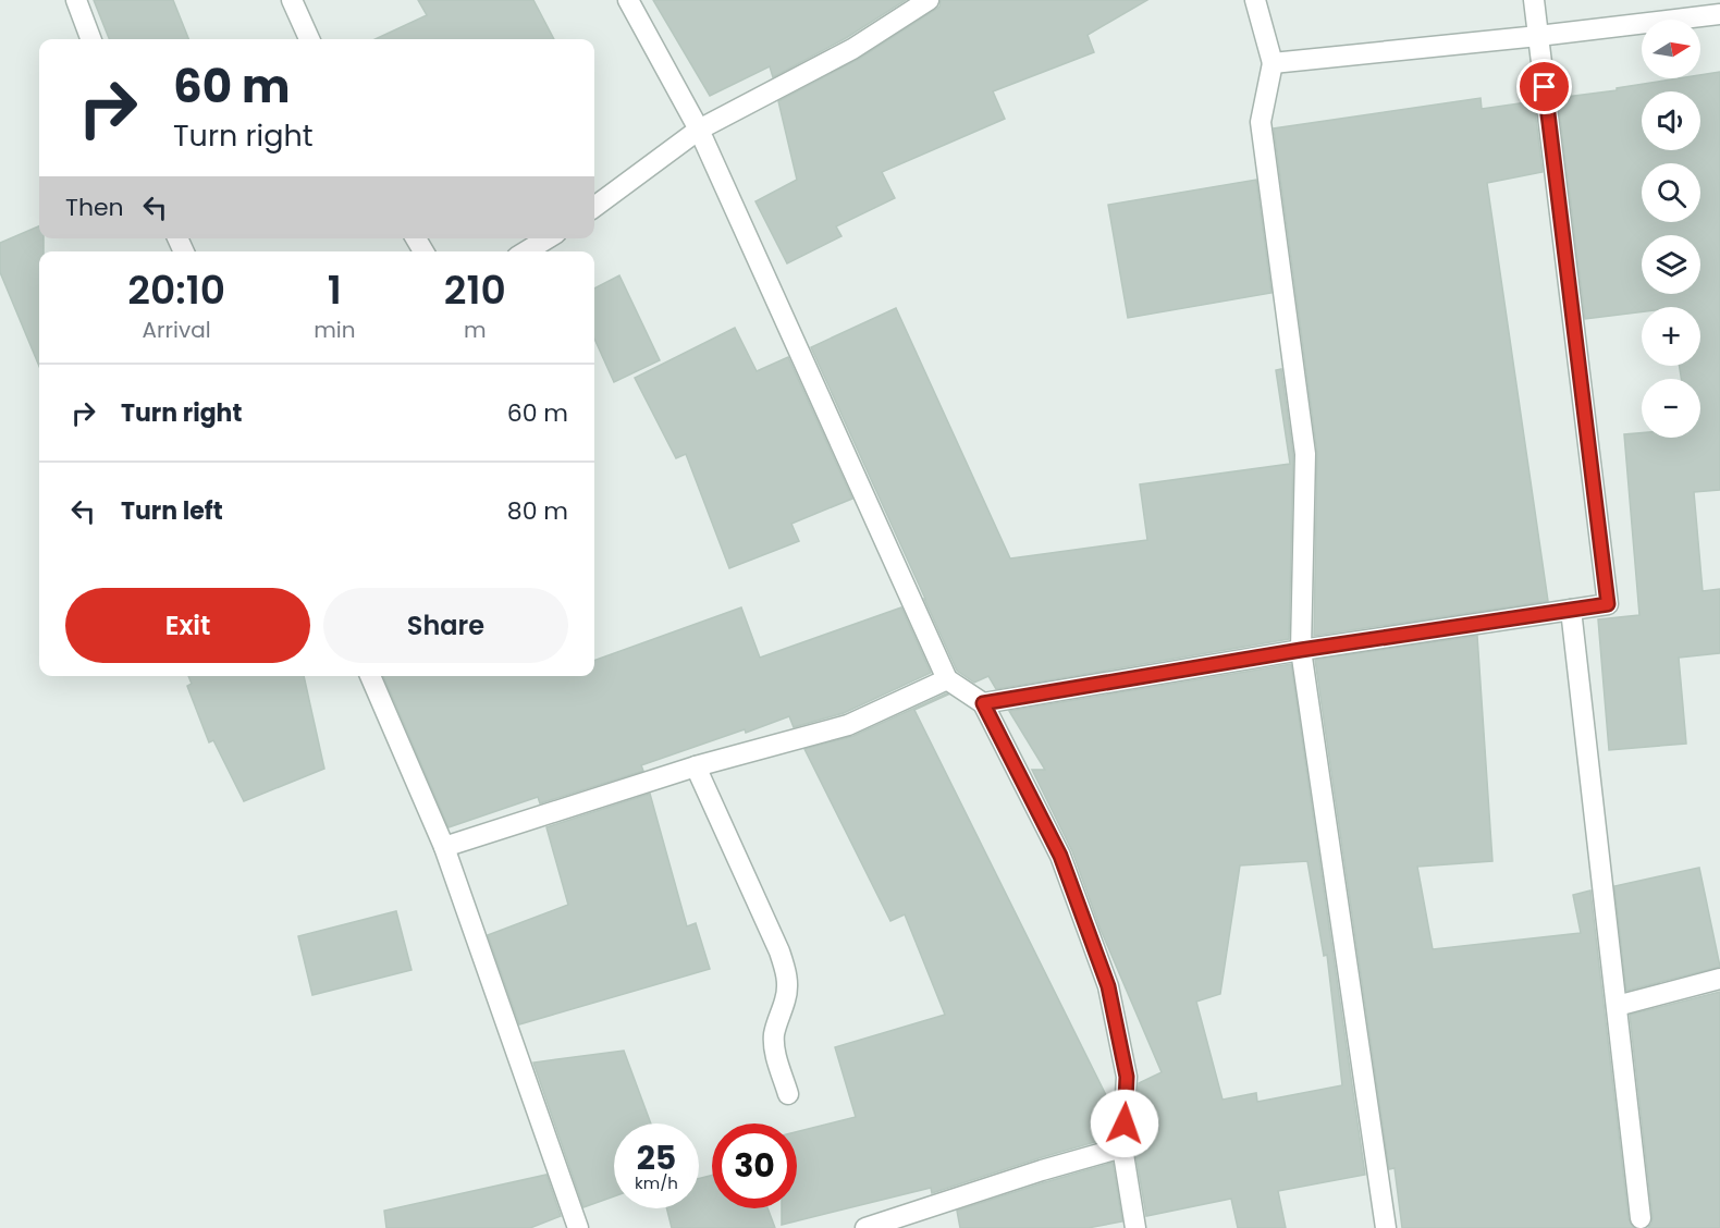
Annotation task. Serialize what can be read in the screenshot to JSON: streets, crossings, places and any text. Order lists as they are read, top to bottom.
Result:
{
  "north": "right",
  "page": {
    "map_buttons": ["+", "−"],
    "turn": ["60 m", "Turn right"],
    "then": "Then",
    "eta": [
      "20:10",
      "Arrival",
      "1",
      "min",
      "210",
      "m"
    ],
    "list": [
      {
        "name": "Turn right",
        "value": "60 m"
      },
      {
        "name": "Turn left",
        "value": "80 m"
      }
    ],
    "buttons": ["Exit", "Share"],
    "speed": "25 km/h",
    "limit": "30"
  }
}
